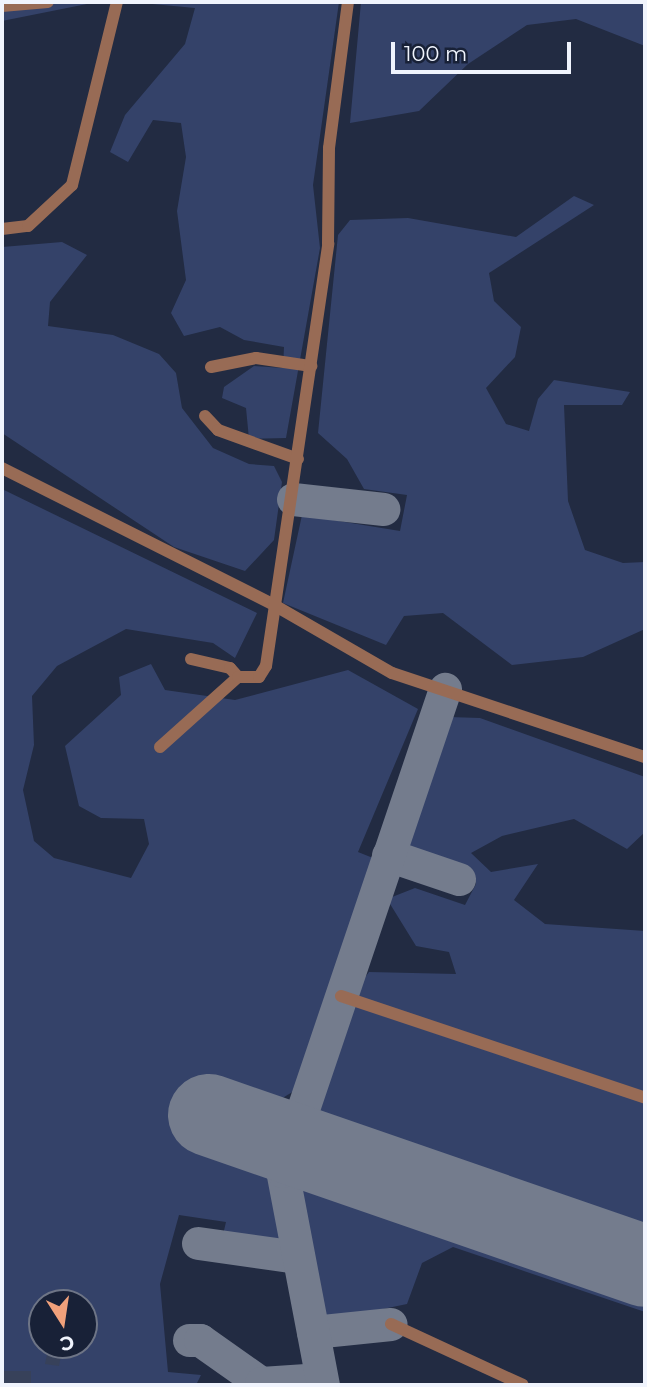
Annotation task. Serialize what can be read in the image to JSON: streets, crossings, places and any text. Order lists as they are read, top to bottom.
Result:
{
  "scale_bar": "100 m",
  "north": "bottom"
}
